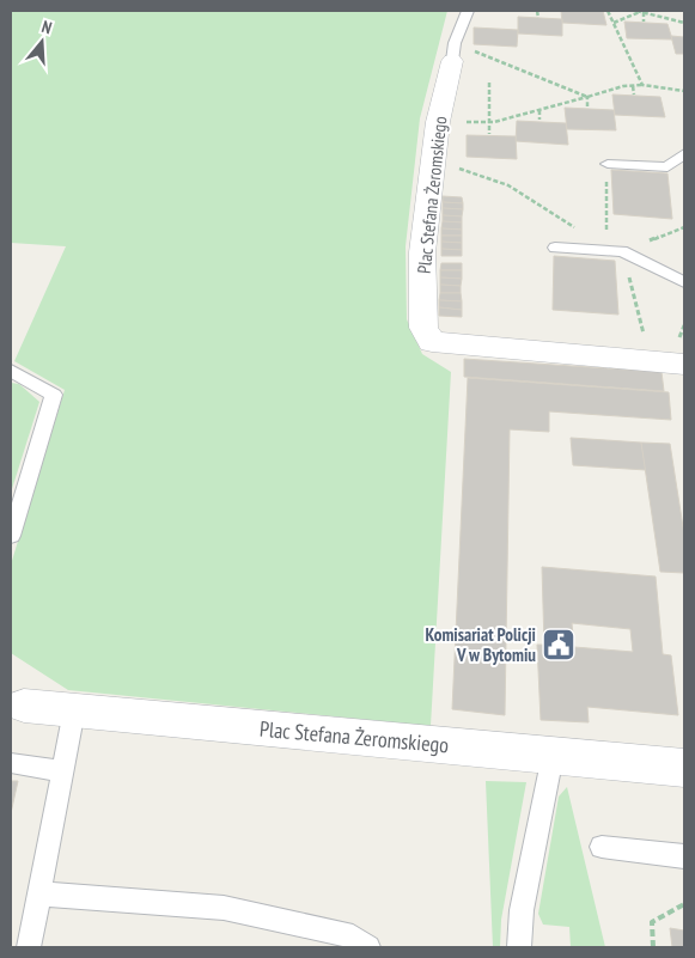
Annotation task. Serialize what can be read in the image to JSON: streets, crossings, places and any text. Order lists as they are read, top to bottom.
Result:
{
  "streets": {
    "street": ["Plac Stefana Żeromskiego"]
  },
  "places": {
    "public building": ["Komisariat Policji V w Bytomiu"]
  },
  "north": "top"
}
